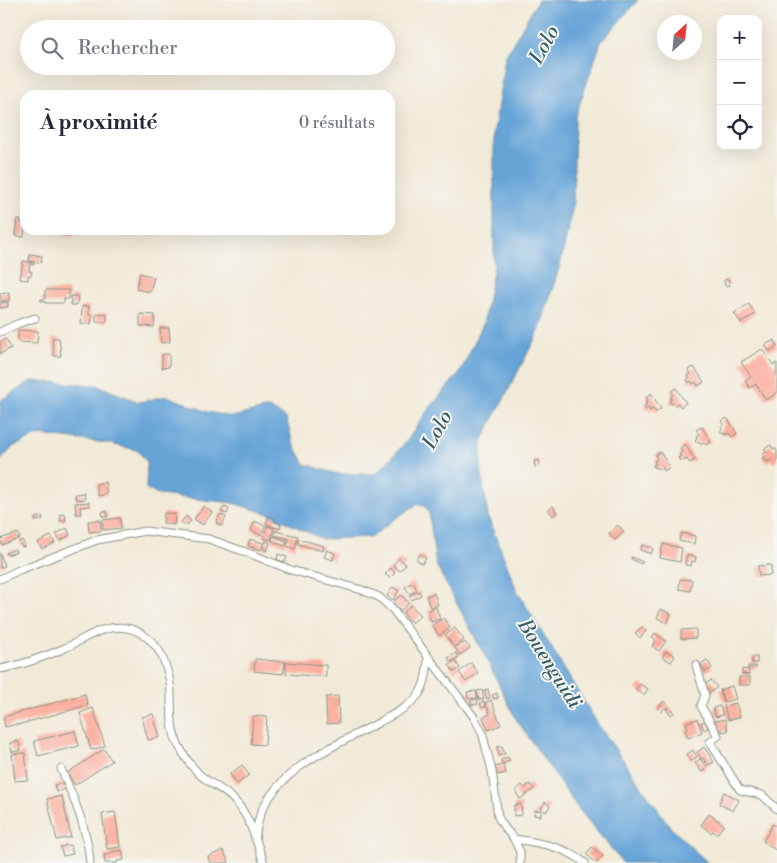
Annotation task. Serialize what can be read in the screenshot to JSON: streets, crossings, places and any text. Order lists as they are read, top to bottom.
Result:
{
  "water": ["Lolo", "Bouenguidi"],
  "north": "top right",
  "page": {
    "map_buttons": ["+", "−"],
    "search": "Rechercher",
    "heading": ["À proximité", "0 résultats"]
  }
}
